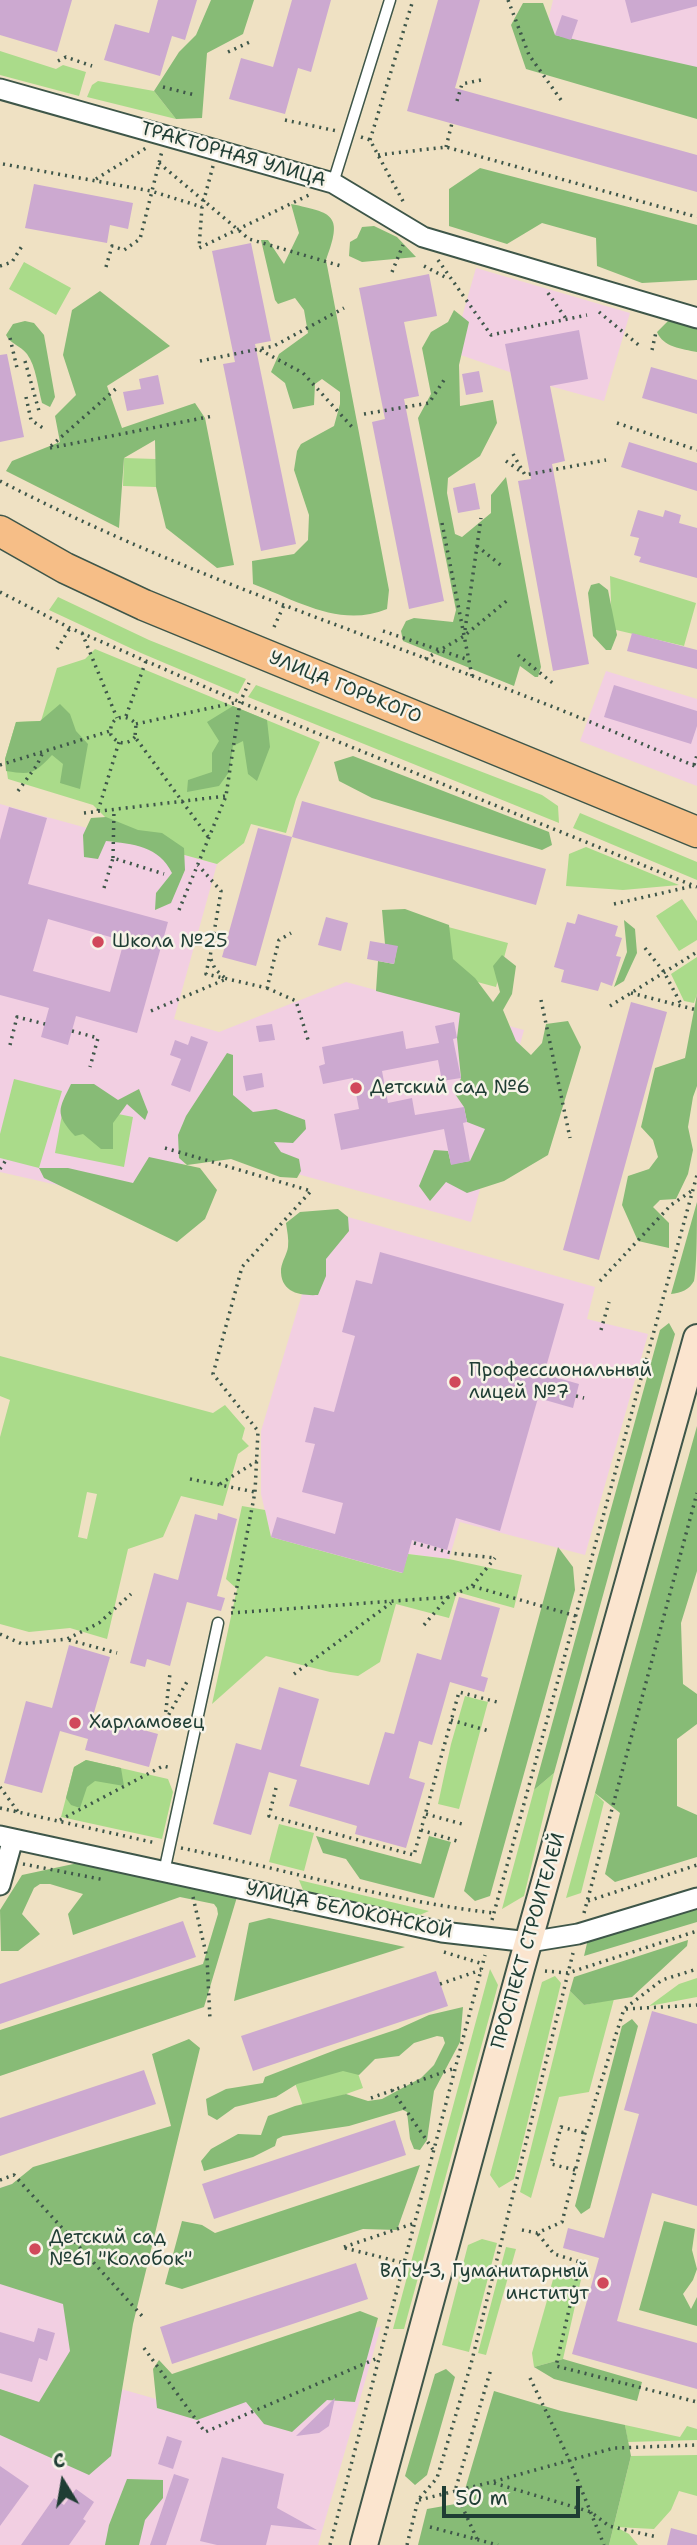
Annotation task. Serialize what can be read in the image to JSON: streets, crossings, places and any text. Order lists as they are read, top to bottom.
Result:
{
  "streets": {
    "main road": ["УЛИЦА ГОРЬКОГО", "ПРОСПЕКТ СТРОИТЕЛЕЙ"],
    "street": ["ТРАКТОРНАЯ УЛИЦА", "УЛИЦА БЕЛОКОНСКОЙ"]
  },
  "crossings": [
    ["УЛИЦА БЕЛОКОНСКОЙ", "ПРОСПЕКТ СТРОИТЕЛЕЙ"]
  ],
  "places": [
    "Школа №25",
    "Детский сад №6",
    "Профессиональный лицей №7",
    "Харламовец",
    "Детский сад №61 \"Колобок\"",
    "ВлГУ-3, Гуманитарный институт"
  ],
  "scale_bar": "50 m",
  "north": "top"
}
